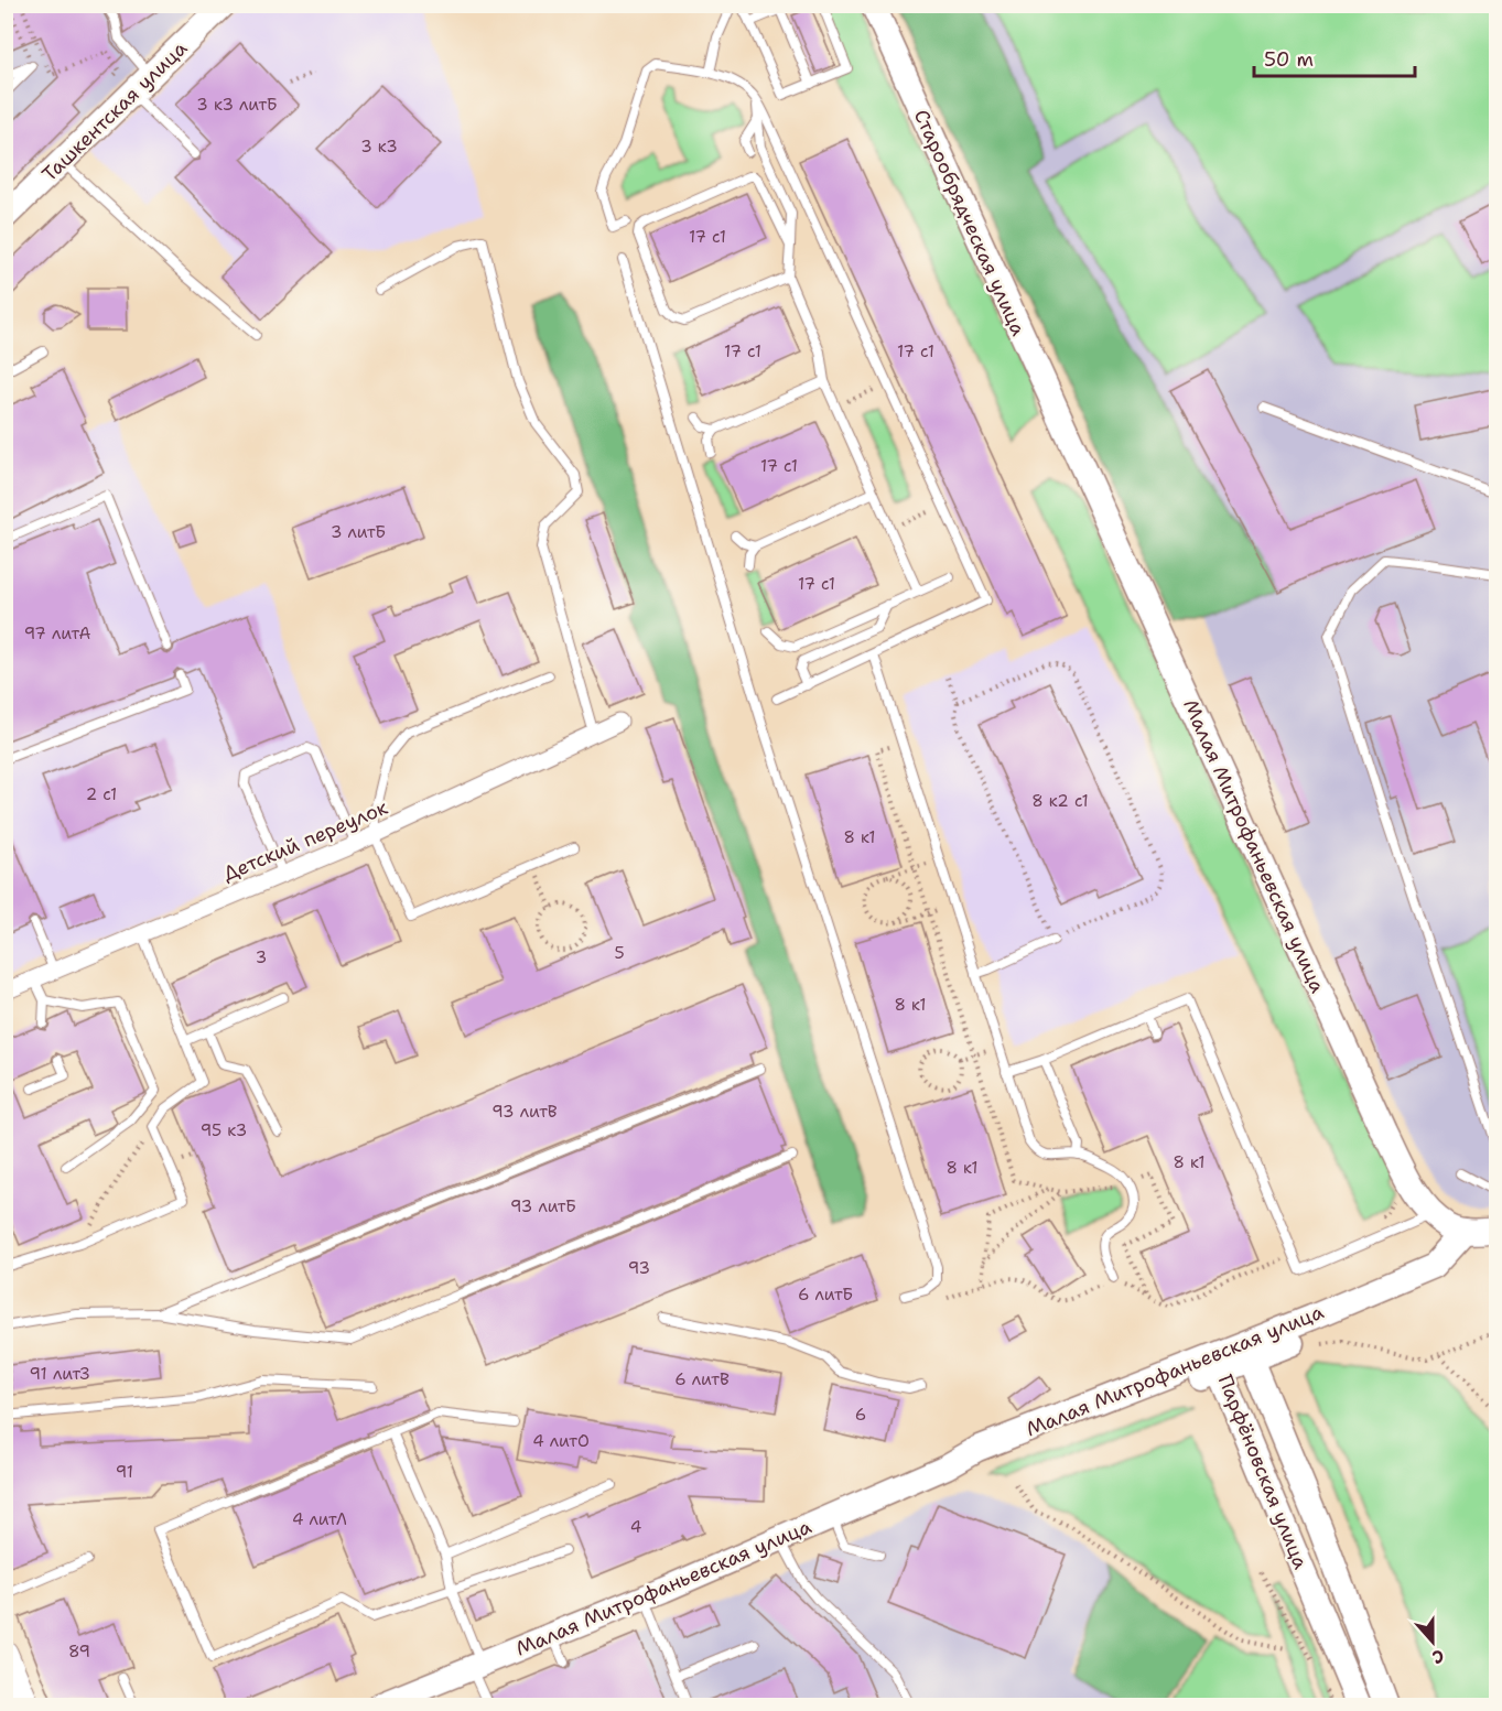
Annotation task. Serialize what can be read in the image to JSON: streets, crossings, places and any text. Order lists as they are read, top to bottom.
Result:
{
  "streets": {
    "street": [
      "Ташкентская улица",
      "Старообрядческая улица",
      "Детский переулок",
      "Малая Митрофаньевская улица",
      "Парфёновская улица"
    ]
  },
  "crossings": [
    ["Старообрядческая улица", "Малая Митрофаньевская улица"],
    ["Малая Митрофаньевская улица", "Парфёновская улица"]
  ],
  "house_numbers": [
    "3 к3 литБ",
    "3 к3",
    "17 с1",
    "17 с1",
    "17 с1",
    "17 с1",
    "3 литБ",
    "17 с1",
    "97 литА",
    "2 с1",
    "8 к2 с1",
    "8 к1",
    "5",
    "3",
    "8 к1",
    "93 литВ",
    "95 к3",
    "8 к1",
    "8 к1",
    "93 литБ",
    "93",
    "6 литБ",
    "91 литЗ",
    "6 литВ",
    "6",
    "4 литО",
    "91",
    "4 литЛ",
    "4",
    "89"
  ],
  "scale_bar": "50 m",
  "north": "bottom"
}
